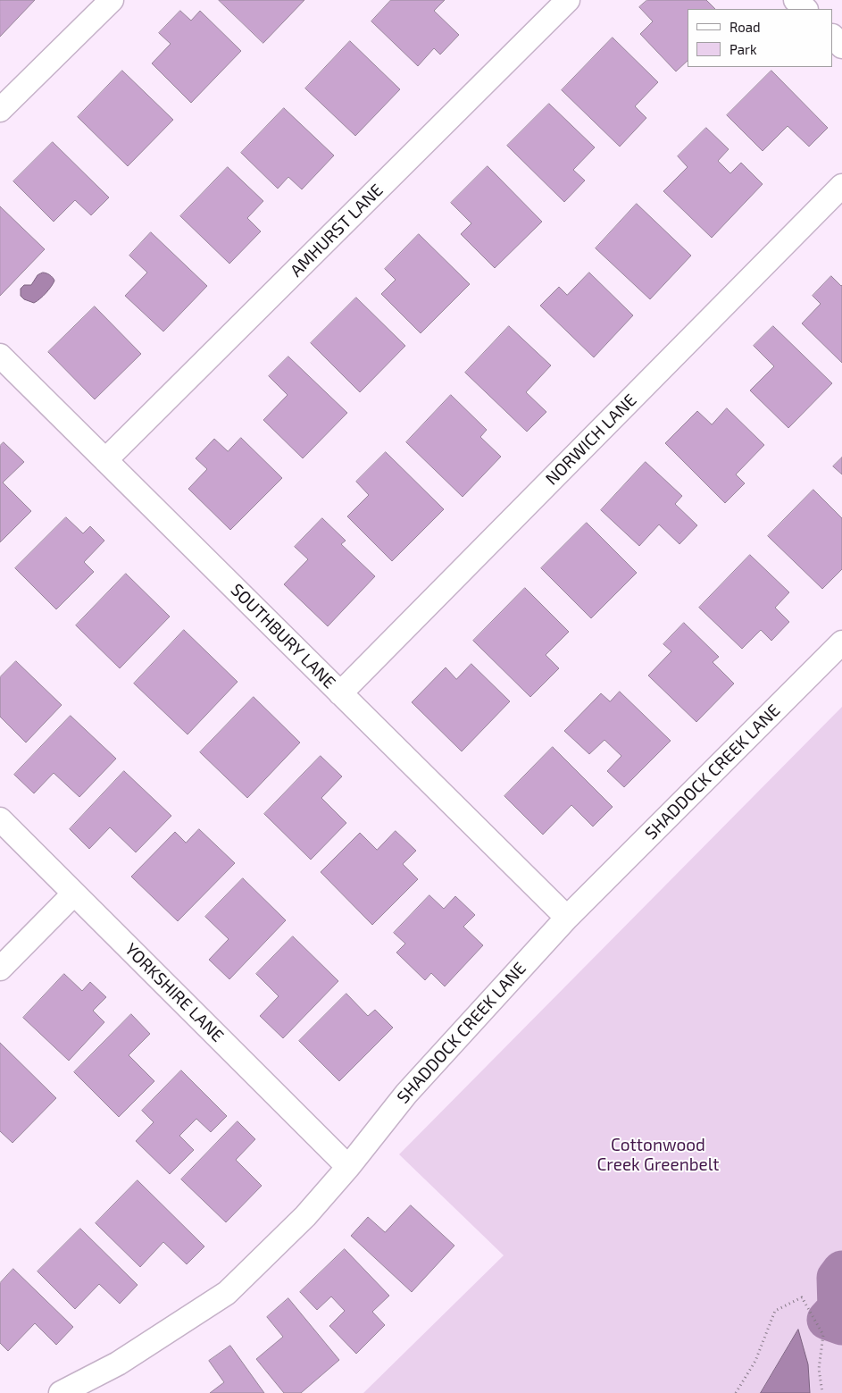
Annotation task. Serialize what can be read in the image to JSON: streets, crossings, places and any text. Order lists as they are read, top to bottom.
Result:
{
  "streets": {
    "street": [
      "AMHURST LANE",
      "NORWICH LANE",
      "SOUTHBURY LANE",
      "SHADDOCK CREEK LANE",
      "YORKSHIRE LANE"
    ]
  },
  "crossings": [
    ["AMHURST LANE", "SOUTHBURY LANE"],
    ["NORWICH LANE", "SOUTHBURY LANE"],
    ["SOUTHBURY LANE", "SHADDOCK CREEK LANE"],
    ["SHADDOCK CREEK LANE", "YORKSHIRE LANE"]
  ],
  "parks": ["Cottonwood Creek Greenbelt"],
  "legend": ["Road", "Park"]
}
